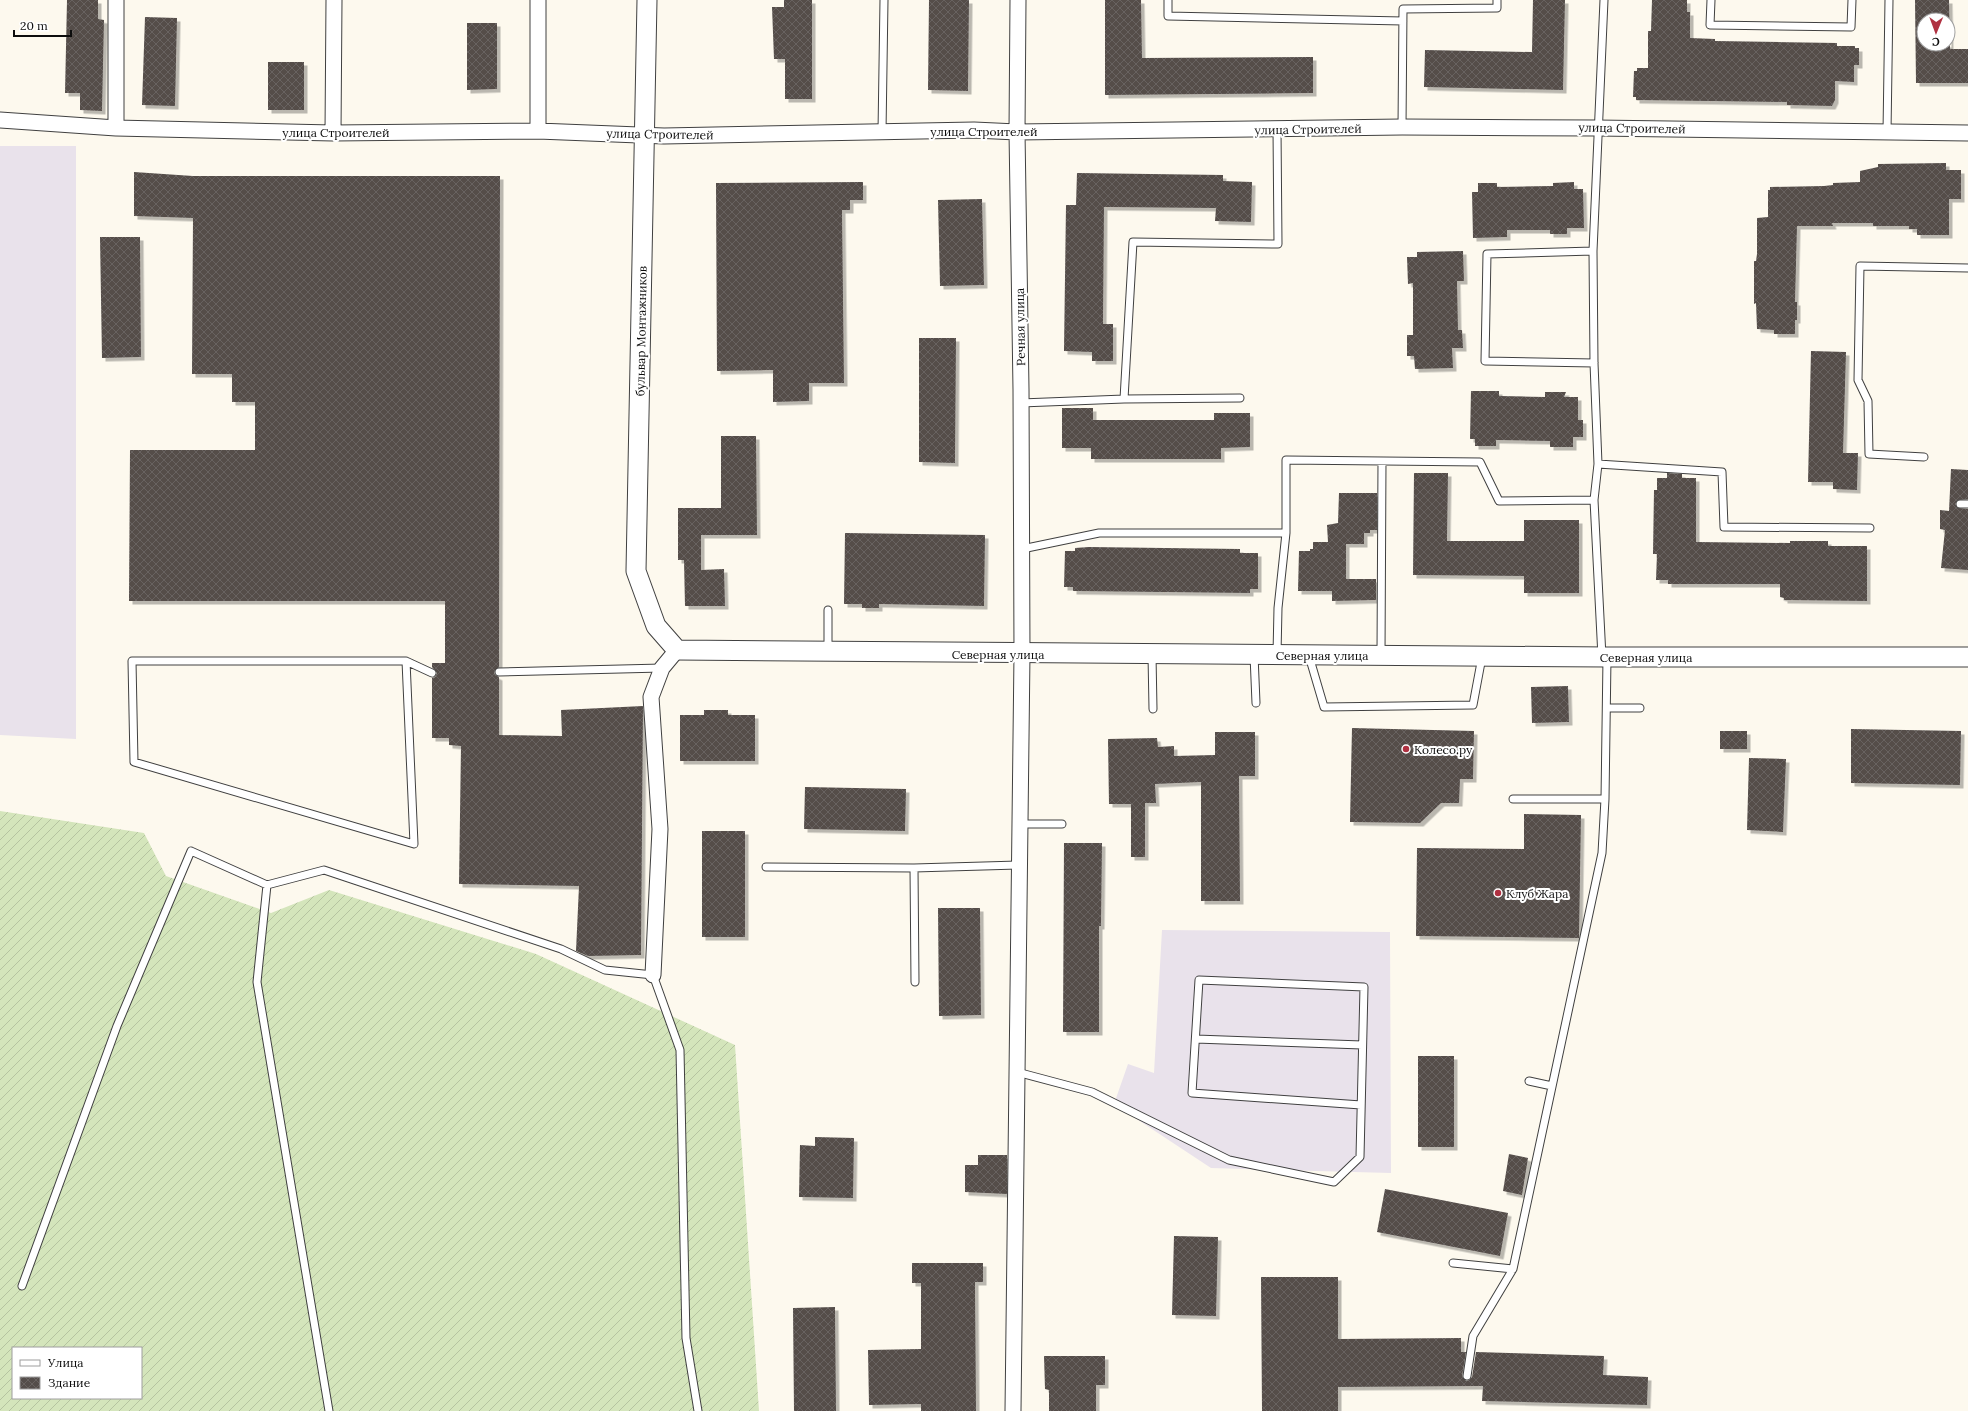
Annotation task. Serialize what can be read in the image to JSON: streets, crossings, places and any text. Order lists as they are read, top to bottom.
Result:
{
  "streets": {
    "street": [
      "улица Строителей",
      "Речная улица",
      "бульвар Монтажников",
      "Северная улица"
    ]
  },
  "crossings": [
    ["улица Строителей", "Речная улица"],
    ["улица Строителей", "бульвар Монтажников"],
    ["Речная улица", "Северная улица"],
    ["бульвар Монтажников", "Северная улица"]
  ],
  "places": ["Колесо.ру", "Клуб Жара"],
  "legend": ["Улица", "Здание"],
  "scale_bar": "20 m",
  "north": "bottom"
}
